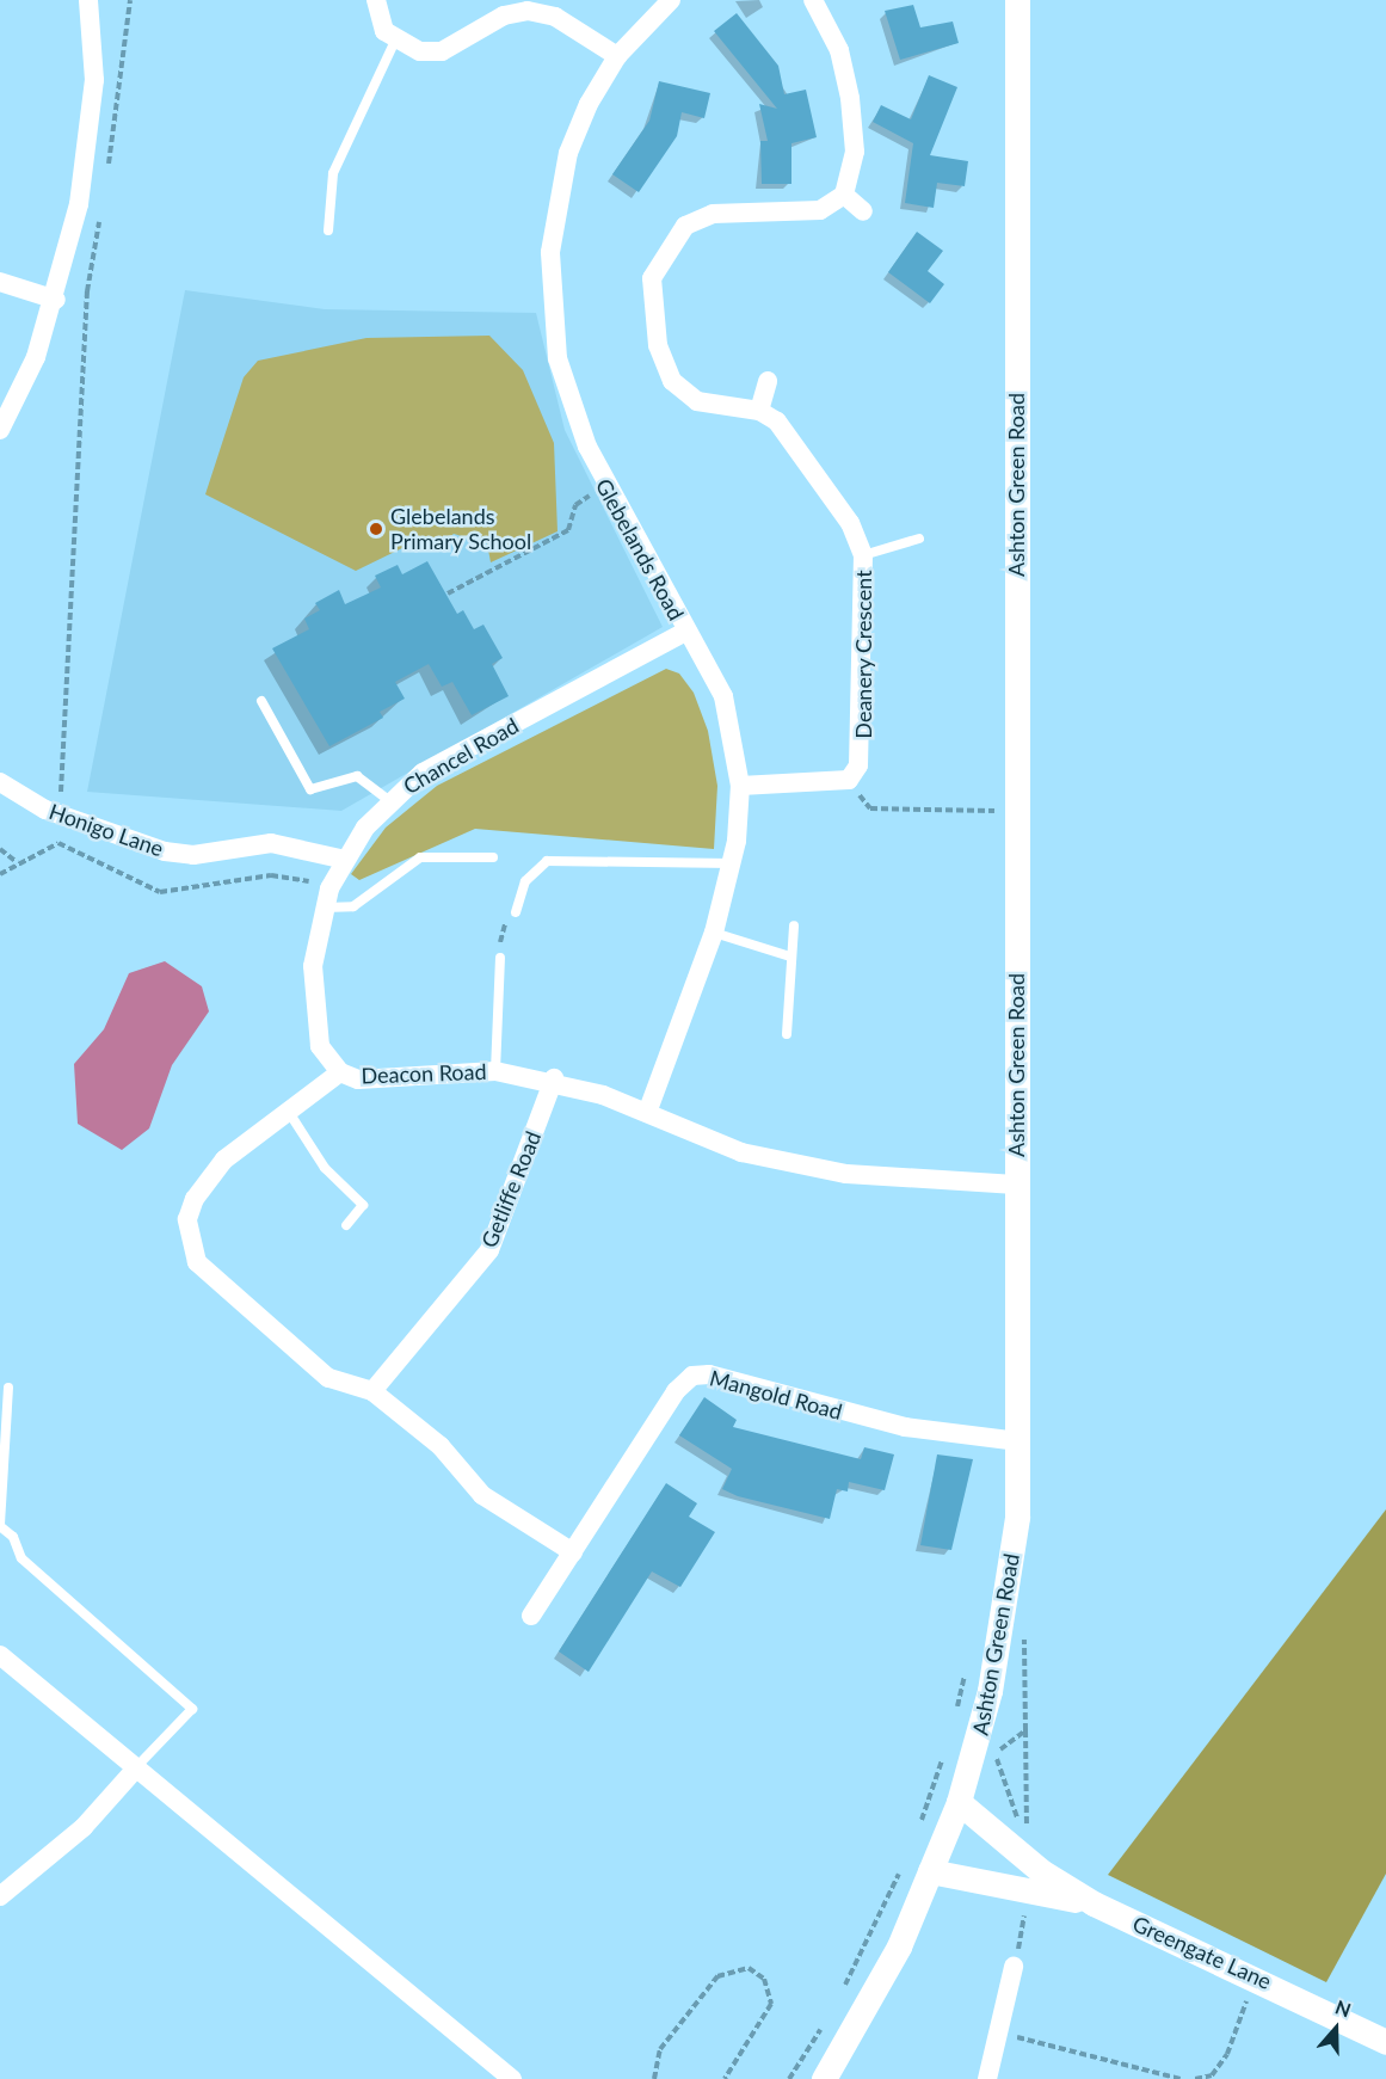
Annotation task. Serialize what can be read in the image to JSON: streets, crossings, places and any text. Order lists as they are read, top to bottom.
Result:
{
  "streets": {
    "street": [
      "Ashton Green Road",
      "Glebelands Road",
      "Deanery Crescent",
      "Chancel Road",
      "Honigo Lane",
      "Deacon Road",
      "Getliffe Road",
      "Mangold Road",
      "Greengate Lane"
    ]
  },
  "crossings": [
    ["Ashton Green Road", "Deacon Road"],
    ["Ashton Green Road", "Mangold Road"],
    ["Ashton Green Road", "Greengate Lane"],
    ["Glebelands Road", "Chancel Road"],
    ["Glebelands Road", "Deacon Road"],
    ["Chancel Road", "Honigo Lane"],
    ["Chancel Road", "Deacon Road"],
    ["Deacon Road", "Getliffe Road"]
  ],
  "places": ["Glebelands Primary School"],
  "north": "top"
}
